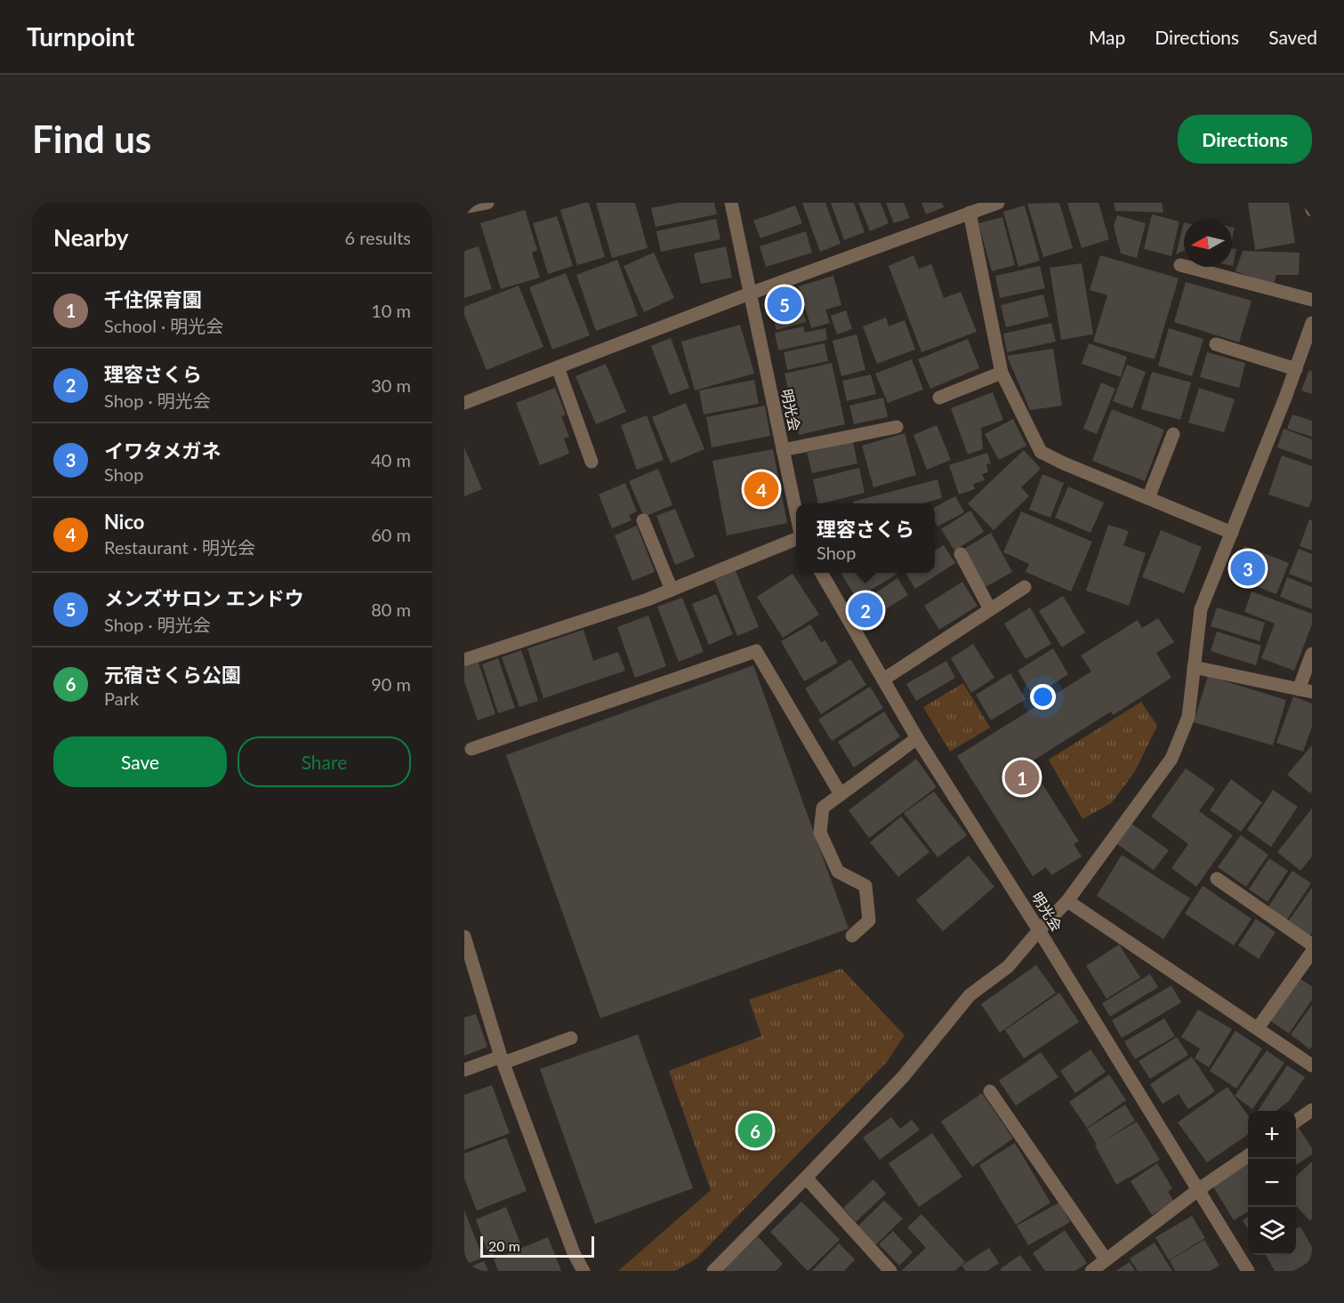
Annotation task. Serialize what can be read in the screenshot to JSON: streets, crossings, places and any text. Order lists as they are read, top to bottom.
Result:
{
  "streets": {
    "street": ["明光会"]
  },
  "scale_bar": "20 m",
  "north": "left",
  "page": {
    "header": "Turnpoint",
    "nav": ["Map", "Directions", "Saved"],
    "buttons": [
      "Directions",
      ["Save", "Share"]
    ],
    "title": "Find us",
    "heading": ["Nearby", "6 results"],
    "list": [
      {
        "mark": "1",
        "name": "千住保育園",
        "note": "School · 明光会",
        "value": "10 m"
      },
      {
        "mark": "2",
        "name": "理容さくら",
        "note": "Shop · 明光会",
        "value": "30 m"
      },
      {
        "mark": "3",
        "name": "イワタメガネ",
        "note": "Shop",
        "value": "40 m"
      },
      {
        "mark": "4",
        "name": "Nico",
        "note": "Restaurant · 明光会",
        "value": "60 m"
      },
      {
        "mark": "5",
        "name": "メンズサロン エンドウ",
        "note": "Shop · 明光会",
        "value": "80 m"
      },
      {
        "mark": "6",
        "name": "元宿さくら公園",
        "note": "Park",
        "value": "90 m"
      }
    ],
    "pins": [
      "5",
      "4",
      "3",
      "2",
      "1",
      "6"
    ],
    "popup": ["理容さくら", "Shop"],
    "map_buttons": ["+", "−"],
    "scale": "20 m"
  }
}
